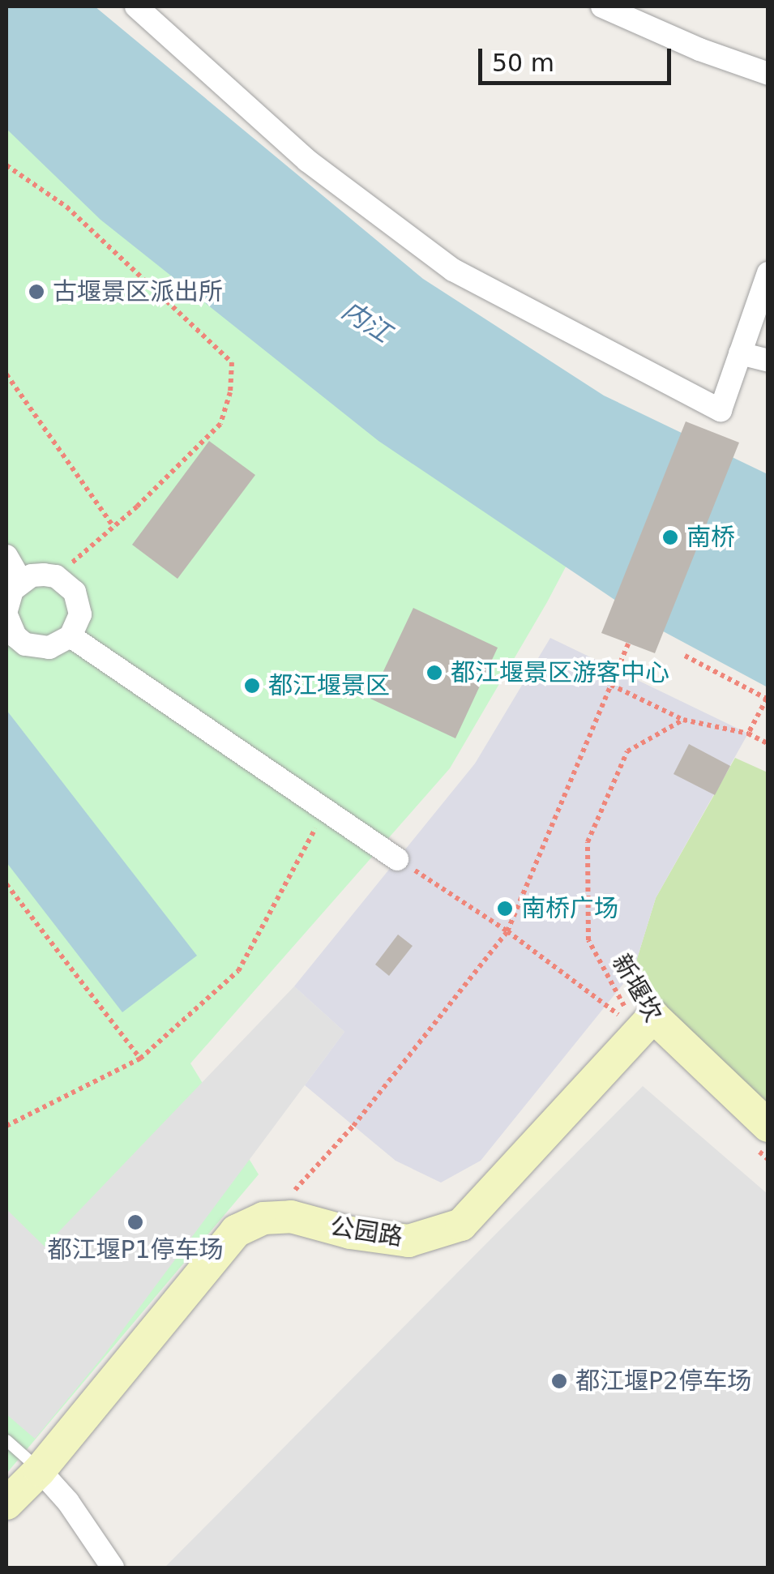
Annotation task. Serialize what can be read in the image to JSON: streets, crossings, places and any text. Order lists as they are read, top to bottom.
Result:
{
  "streets": {
    "street": ["公园路"],
    "path": ["新堰坎"]
  },
  "crossings": [
    ["新堰坎", "公园路"]
  ],
  "water": ["内江"],
  "places": [
    "古堰景区派出所",
    "南桥",
    "都江堰景区游客中心",
    "都江堰景区",
    "南桥广场",
    "都江堰P1停车场",
    "都江堰P2停车场"
  ],
  "scale_bar": "50 m"
}
